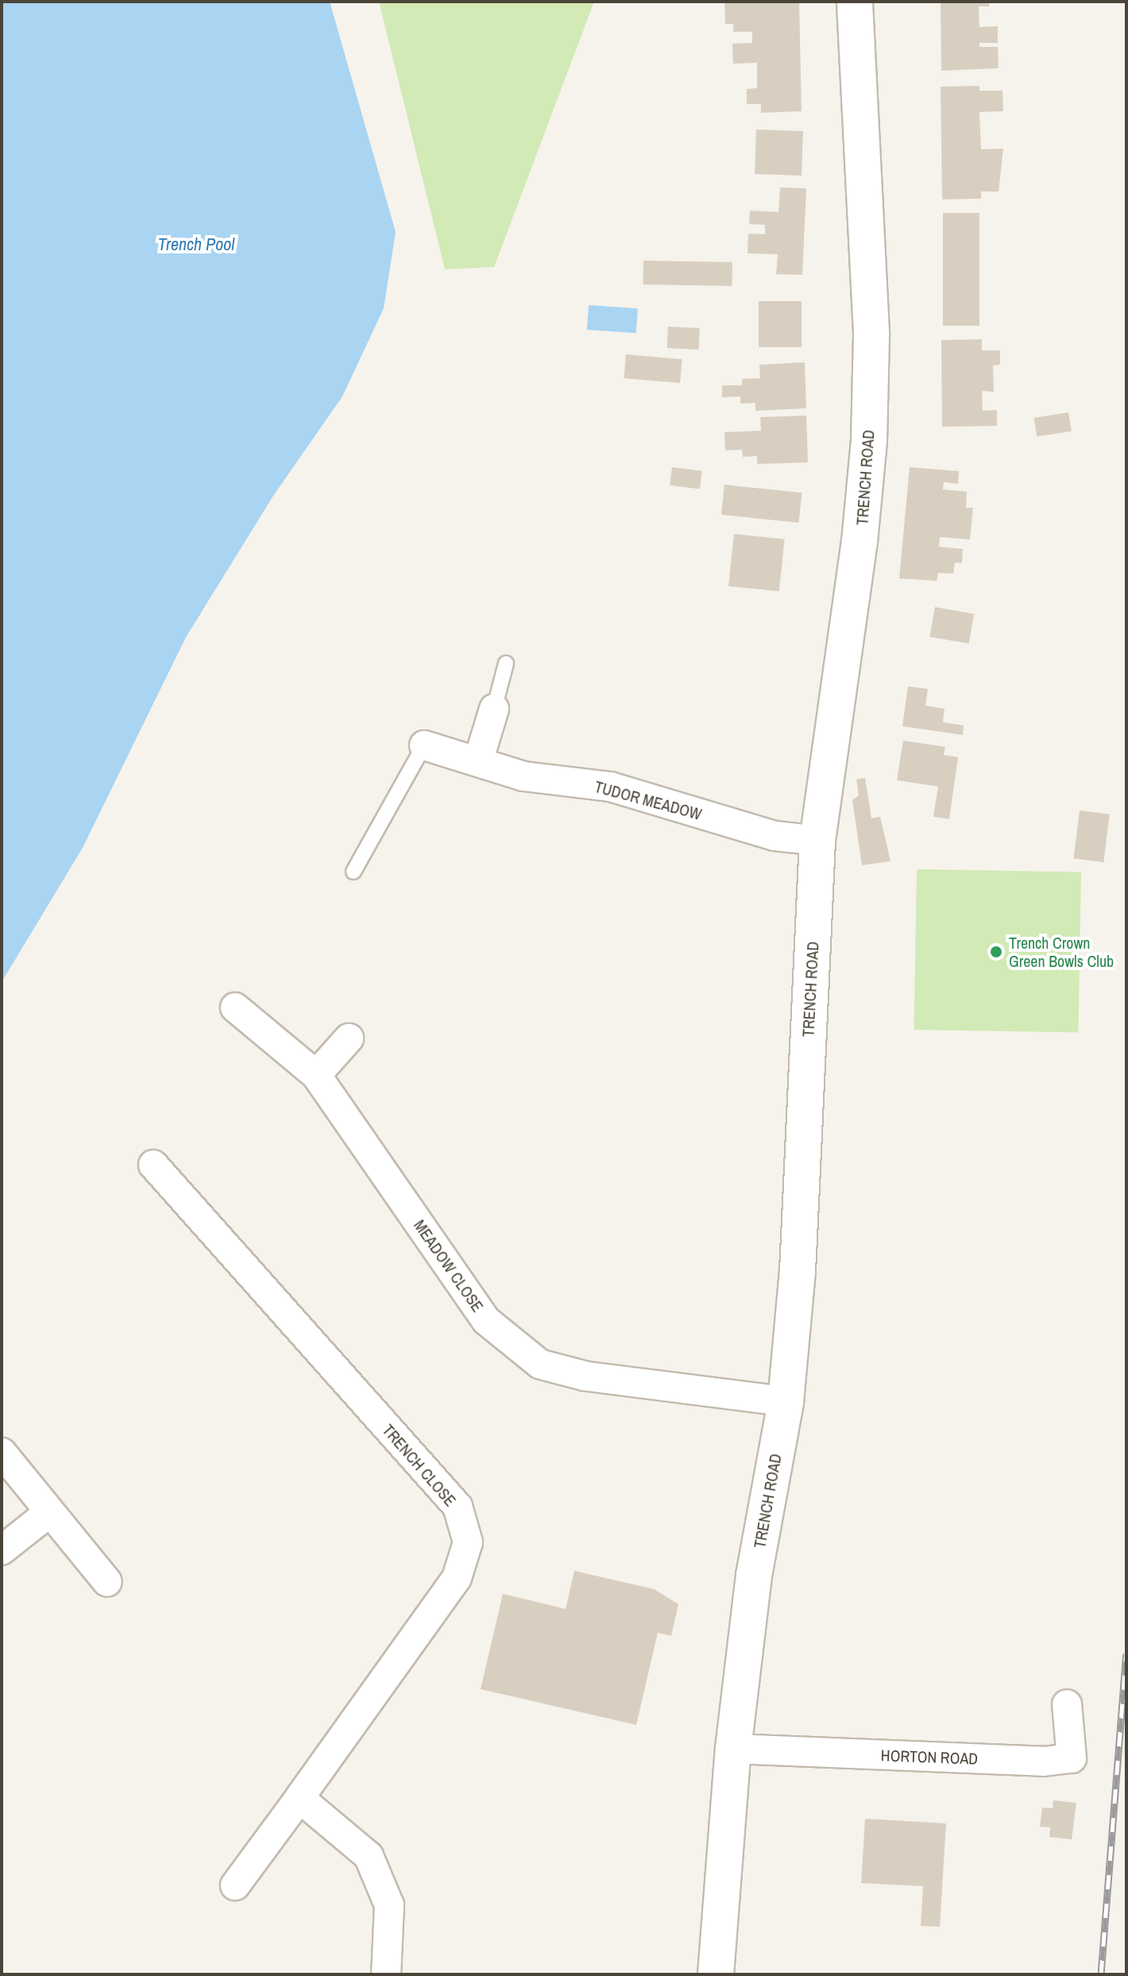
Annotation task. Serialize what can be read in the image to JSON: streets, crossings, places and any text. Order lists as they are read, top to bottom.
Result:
{
  "streets": {
    "street": [
      "TRENCH ROAD",
      "TUDOR MEADOW",
      "MEADOW CLOSE",
      "TRENCH CLOSE",
      "HORTON ROAD"
    ]
  },
  "crossings": [
    ["TRENCH ROAD", "TUDOR MEADOW"],
    ["TRENCH ROAD", "MEADOW CLOSE"],
    ["TRENCH ROAD", "HORTON ROAD"]
  ],
  "water": ["Trench Pool"],
  "places": ["Trench Crown Green Bowls Club"]
}
